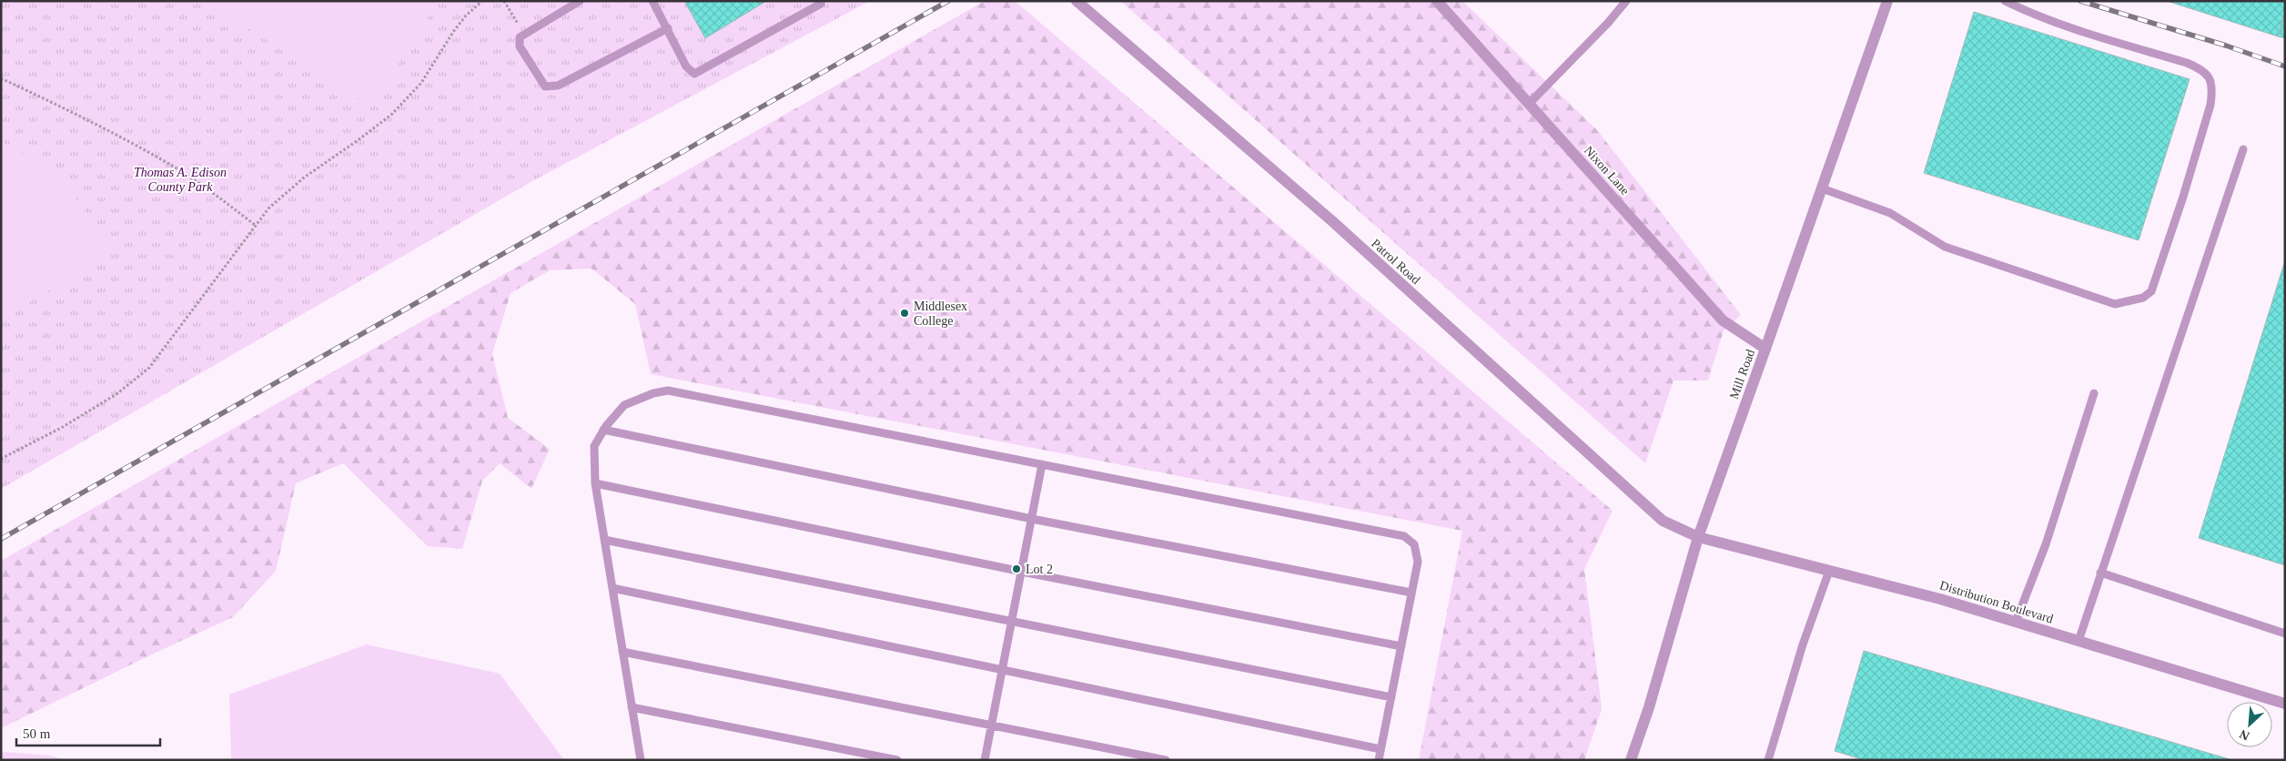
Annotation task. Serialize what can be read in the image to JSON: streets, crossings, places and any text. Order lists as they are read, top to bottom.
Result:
{
  "streets": {
    "street": [
      "Nixon Lane",
      "Patrol Road",
      "Mill Road",
      "Distribution Boulevard"
    ]
  },
  "crossings": [
    ["Nixon Lane", "Mill Road"],
    ["Patrol Road", "Mill Road"],
    ["Patrol Road", "Distribution Boulevard"],
    ["Mill Road", "Distribution Boulevard"]
  ],
  "parks": ["Thomas A. Edison County Park"],
  "places": ["Middlesex College", "Lot 2"],
  "scale_bar": "50 m",
  "north": "bottom left"
}
